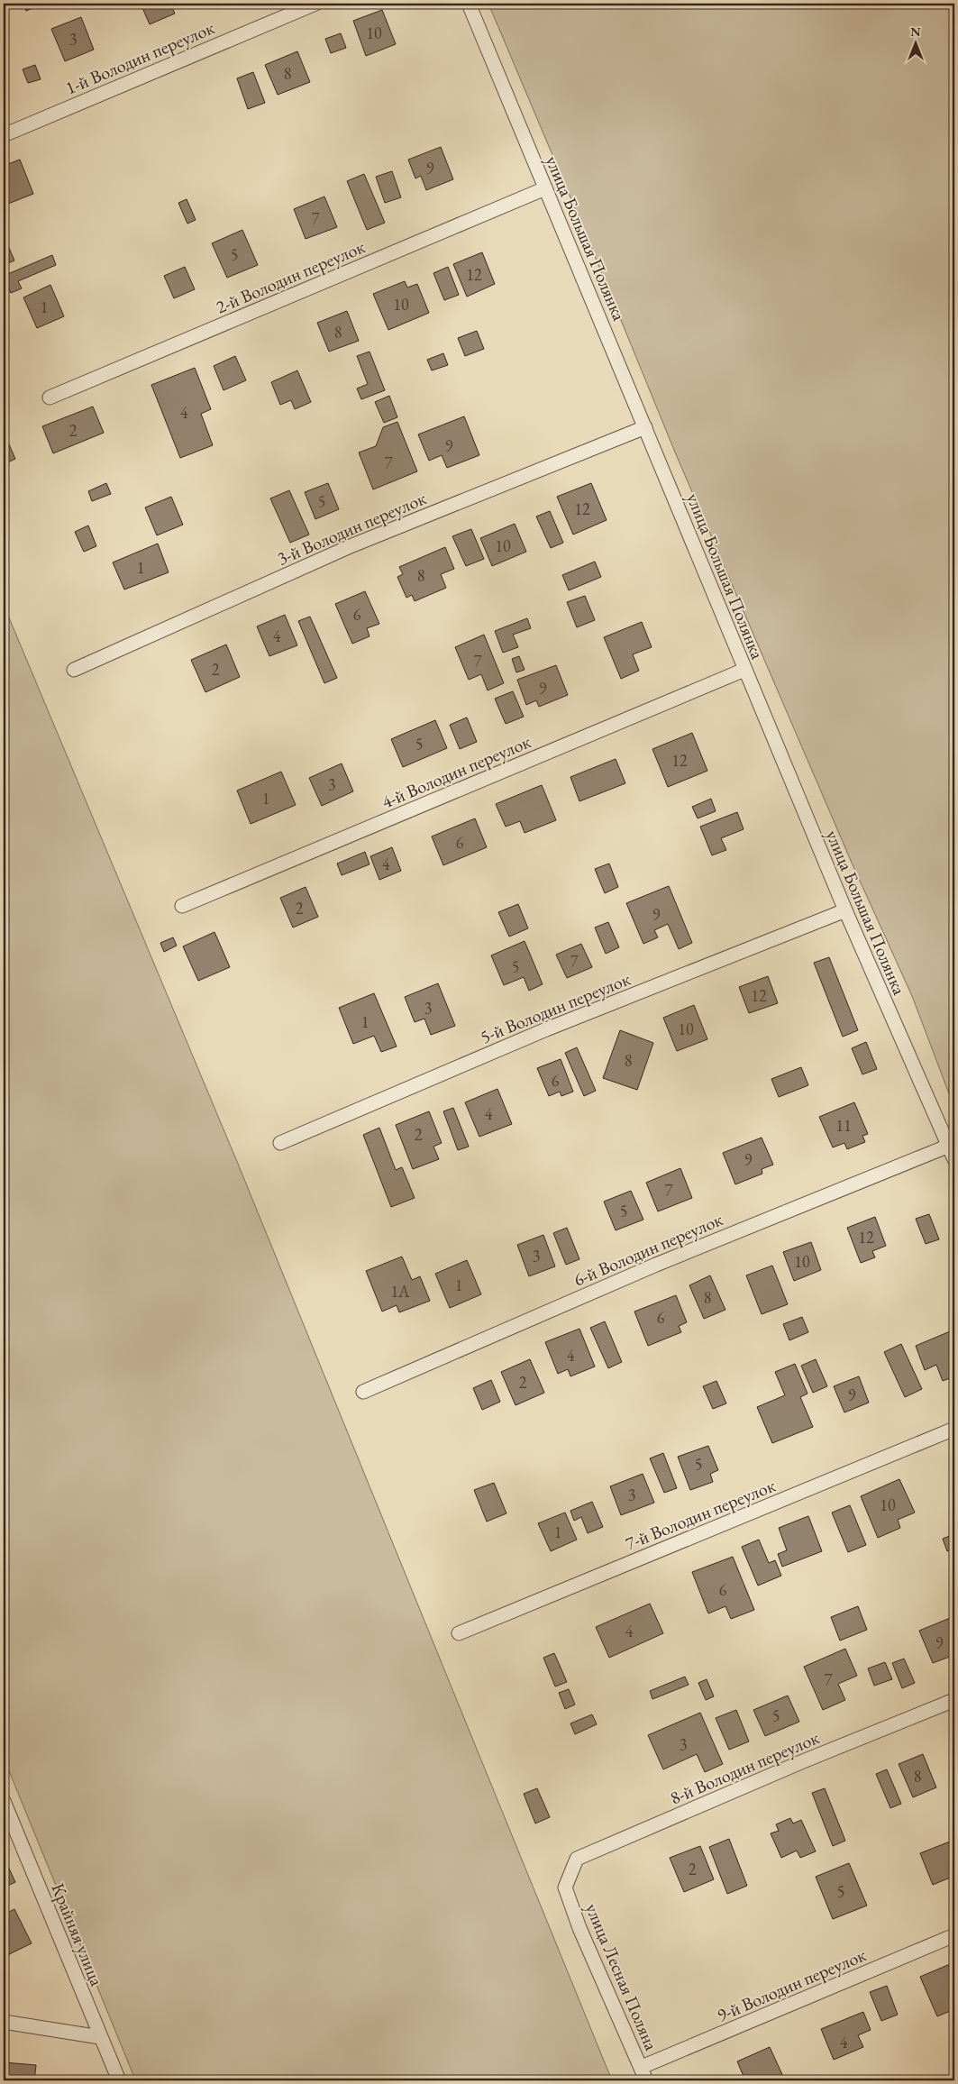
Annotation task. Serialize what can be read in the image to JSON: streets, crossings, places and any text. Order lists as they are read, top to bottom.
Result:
{
  "streets": {
    "street": [
      "1-й Володин переулок",
      "улица Большая Полянка",
      "2-й Володин переулок",
      "3-й Володин переулок",
      "4-й Володин переулок",
      "5-й Володин переулок",
      "6-й Володин переулок",
      "7-й Володин переулок",
      "8-й Володин переулок",
      "Крайняя улица",
      "улица Лесная Поляна",
      "9-й Володин переулок"
    ]
  },
  "crossings": [
    ["улица Большая Полянка", "2-й Володин переулок"],
    ["улица Большая Полянка", "3-й Володин переулок"],
    ["улица Большая Полянка", "4-й Володин переулок"],
    ["улица Большая Полянка", "5-й Володин переулок"],
    ["улица Большая Полянка", "6-й Володин переулок"],
    ["8-й Володин переулок", "улица Лесная Поляна"],
    ["улица Лесная Поляна", "9-й Володин переулок"]
  ],
  "house_numbers": [
    "10",
    "3",
    "8",
    "9",
    "7",
    "5",
    "12",
    "10",
    "1",
    "8",
    "4",
    "2",
    "9",
    "7",
    "5",
    "12",
    "10",
    "1",
    "8",
    "6",
    "4",
    "7",
    "2",
    "9",
    "5",
    "12",
    "3",
    "1",
    "6",
    "4",
    "2",
    "9",
    "7",
    "5",
    "12",
    "3",
    "1",
    "10",
    "8",
    "6",
    "4",
    "11",
    "2",
    "9",
    "7",
    "5",
    "12",
    "3",
    "10",
    "1",
    "1А",
    "8",
    "6",
    "4",
    "2",
    "9",
    "5",
    "3",
    "10",
    "1",
    "6",
    "4",
    "9",
    "7",
    "5",
    "3",
    "8",
    "2",
    "5",
    "4"
  ],
  "north": "top"
}
